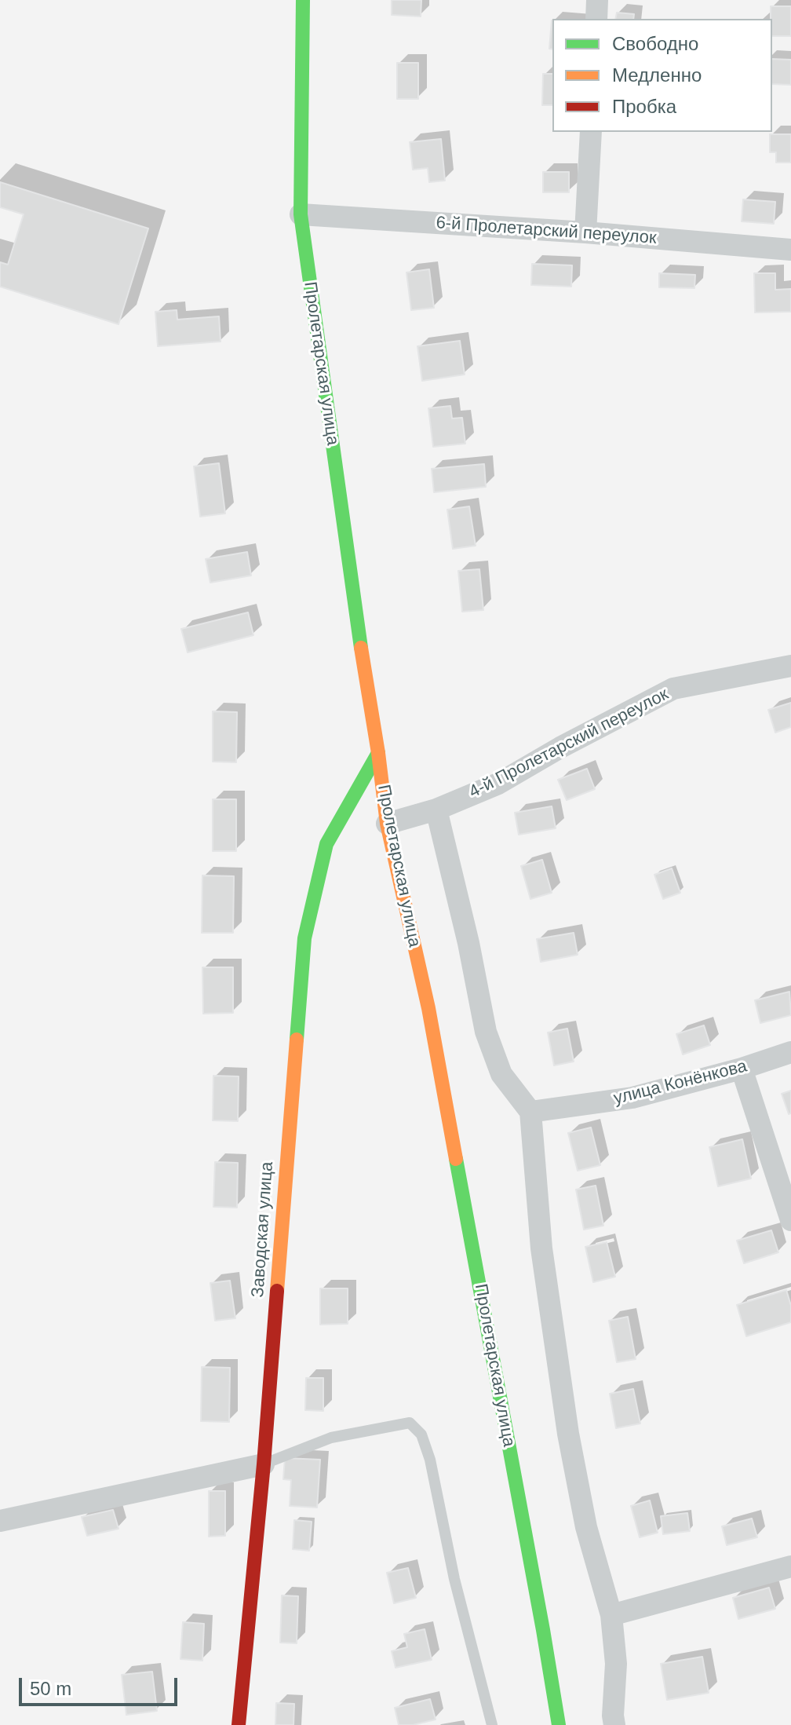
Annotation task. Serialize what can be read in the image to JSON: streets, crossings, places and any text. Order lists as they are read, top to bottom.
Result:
{
  "streets": {
    "main road": ["Пролетарская улица", "Заводская улица"],
    "street": ["6-й Пролетарский переулок", "4-й Пролетарский переулок", "улица Конёнкова"]
  },
  "crossings": [
    ["6-й Пролетарский переулок", "Пролетарская улица"],
    ["Пролетарская улица", "4-й Пролетарский переулок"],
    ["Пролетарская улица", "Заводская улица"]
  ],
  "legend": ["Свободно", "Медленно", "Пробка"],
  "scale_bar": "50 m"
}
